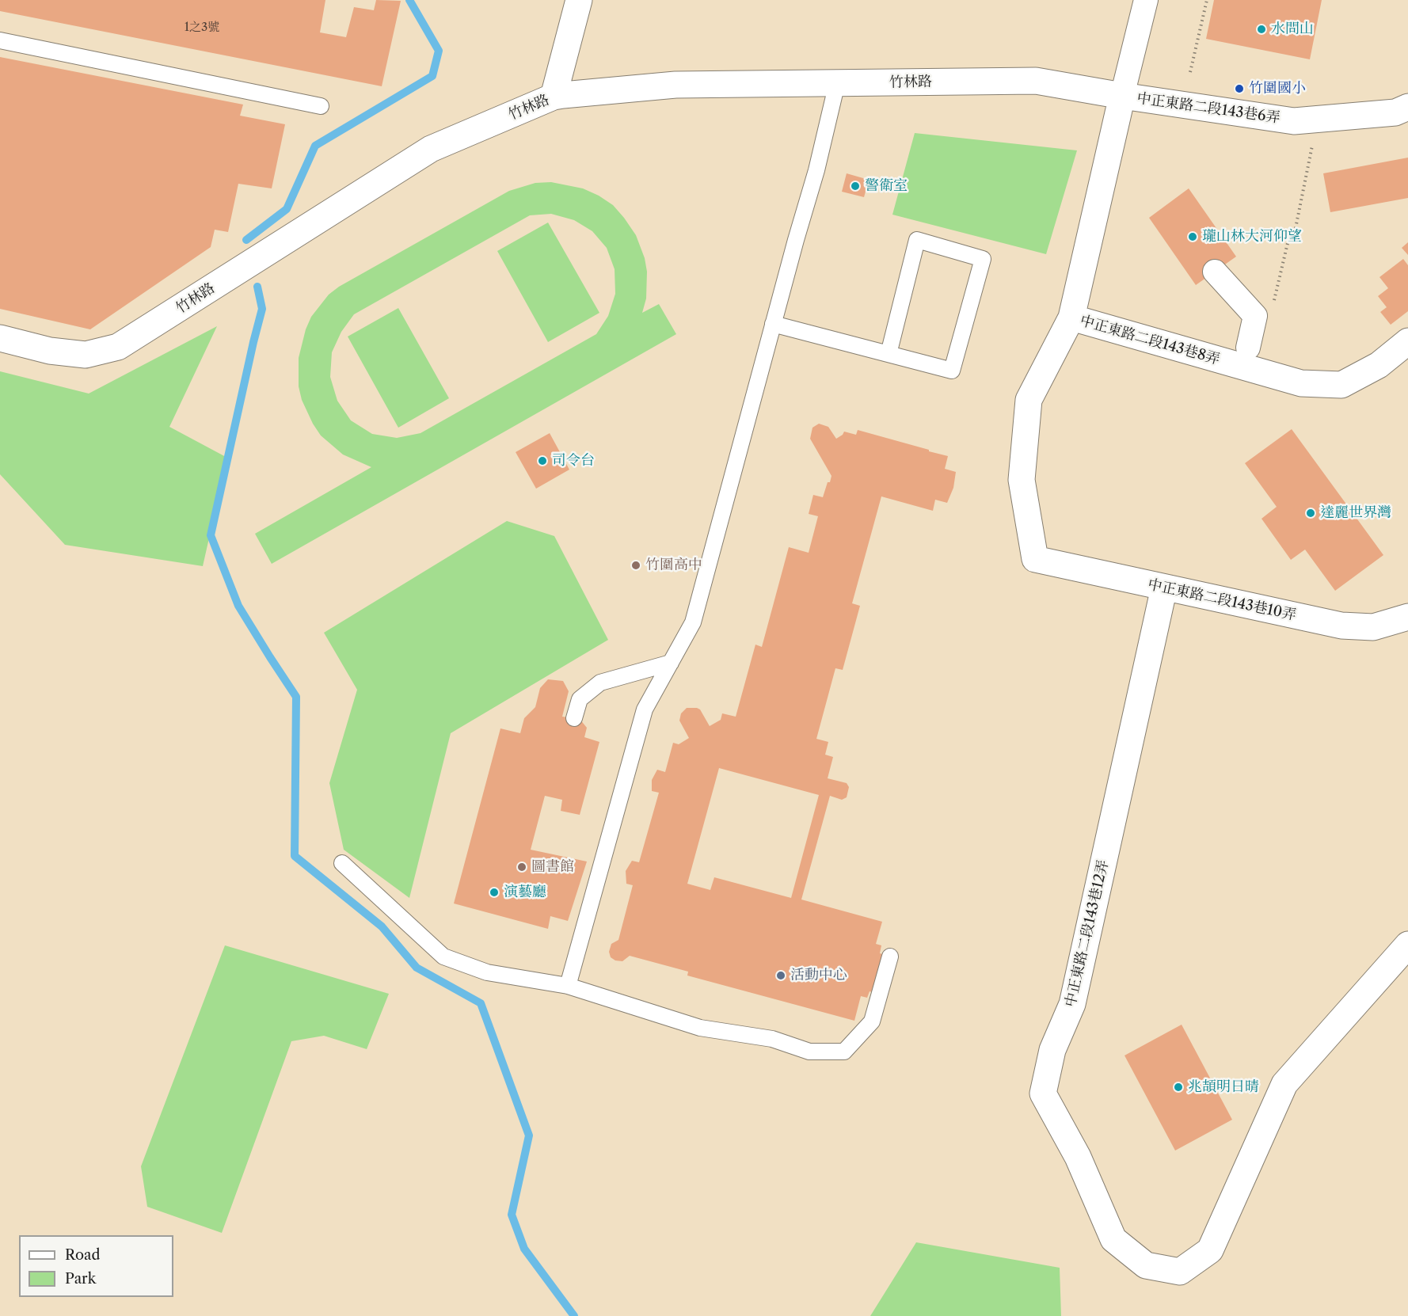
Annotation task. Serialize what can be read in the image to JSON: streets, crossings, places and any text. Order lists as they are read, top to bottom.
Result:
{
  "streets": {
    "street": [
      "竹林路",
      "中正東路二段143巷6弄",
      "中正東路二段143巷8弄",
      "中正東路二段143巷10弄",
      "中正東路二段143巷12弄"
    ]
  },
  "crossings": [
    ["竹林路", "中正東路二段143巷6弄"],
    ["中正東路二段143巷6弄", "中正東路二段143巷8弄"],
    ["中正東路二段143巷8弄", "中正東路二段143巷10弄"],
    ["中正東路二段143巷10弄", "中正東路二段143巷12弄"]
  ],
  "places": [
    "水問山",
    "竹圍國小",
    "警衛室",
    "瓏山林大河仰望",
    "司令台",
    "達麗世界灣",
    "竹圍高中",
    "圖書館",
    "演藝廳",
    "活動中心",
    "兆頡明日晴"
  ],
  "house_numbers": ["1之3號"],
  "legend": ["Road", "Park"]
}
